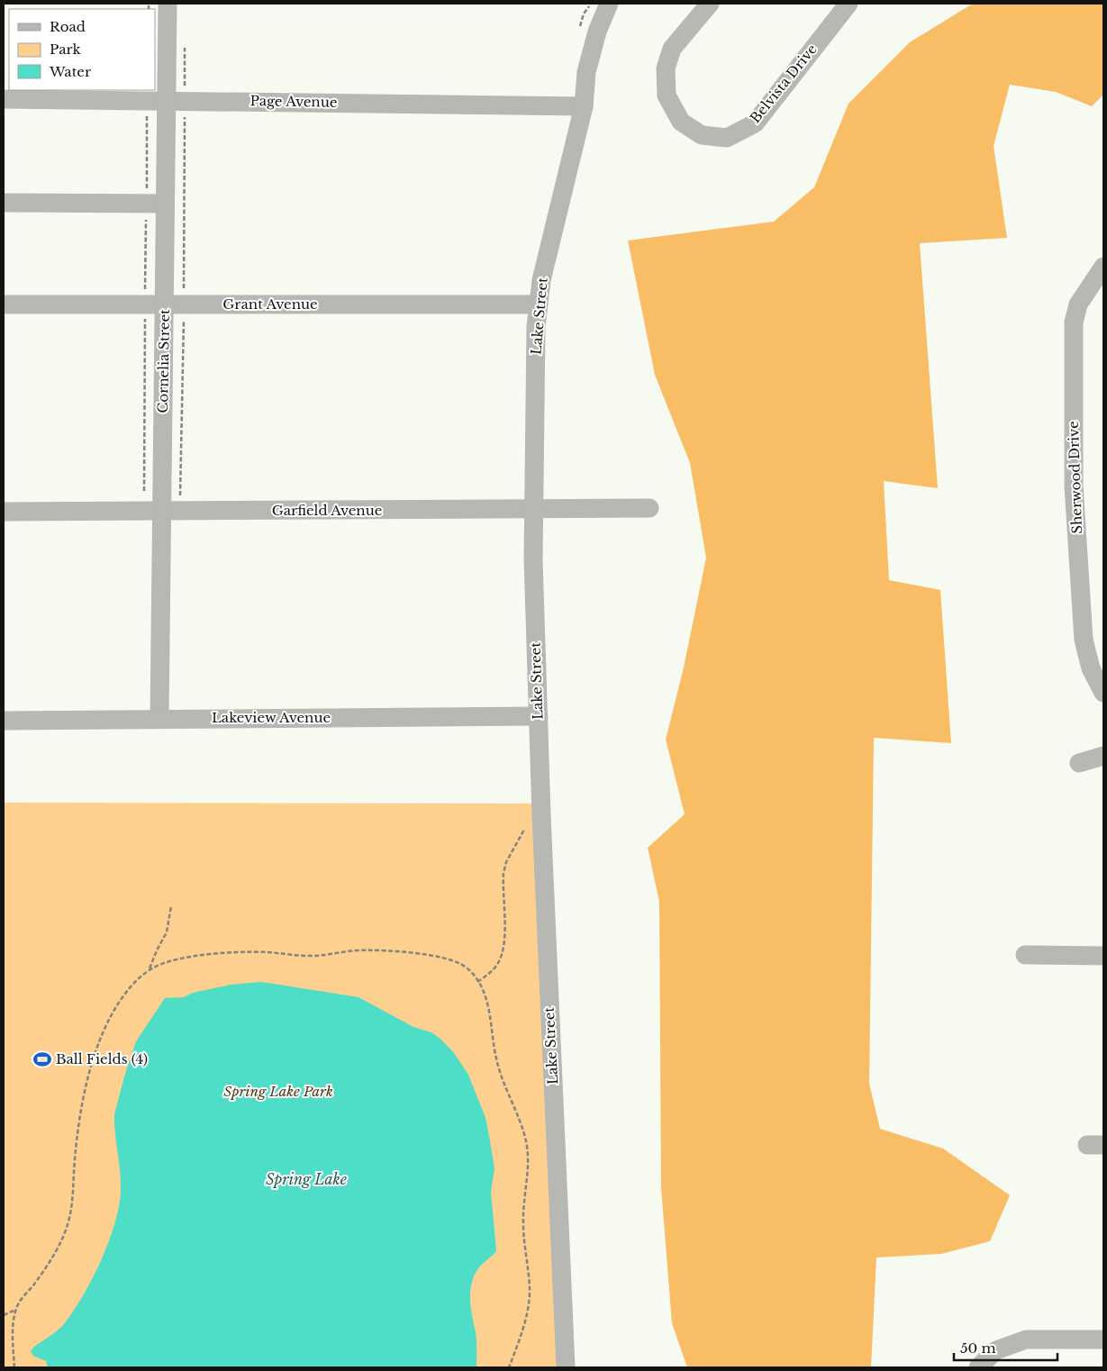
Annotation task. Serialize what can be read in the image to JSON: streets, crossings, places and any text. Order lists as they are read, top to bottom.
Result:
{
  "streets": {
    "street": [
      "Belvista Drive",
      "Page Avenue",
      "Grant Avenue",
      "Lake Street",
      "Cornelia Street",
      "Sherwood Drive",
      "Garfield Avenue",
      "Lakeview Avenue"
    ]
  },
  "crossings": [
    ["Page Avenue", "Lake Street"],
    ["Page Avenue", "Cornelia Street"],
    ["Grant Avenue", "Lake Street"],
    ["Grant Avenue", "Cornelia Street"],
    ["Lake Street", "Garfield Avenue"],
    ["Lake Street", "Lakeview Avenue"],
    ["Cornelia Street", "Garfield Avenue"],
    ["Cornelia Street", "Lakeview Avenue"]
  ],
  "water": ["Spring Lake"],
  "parks": ["Spring Lake Park"],
  "places": {
    "sports": ["Ball Fields (4)"]
  },
  "legend": ["Road", "Park", "Water"],
  "scale_bar": "50 m"
}
